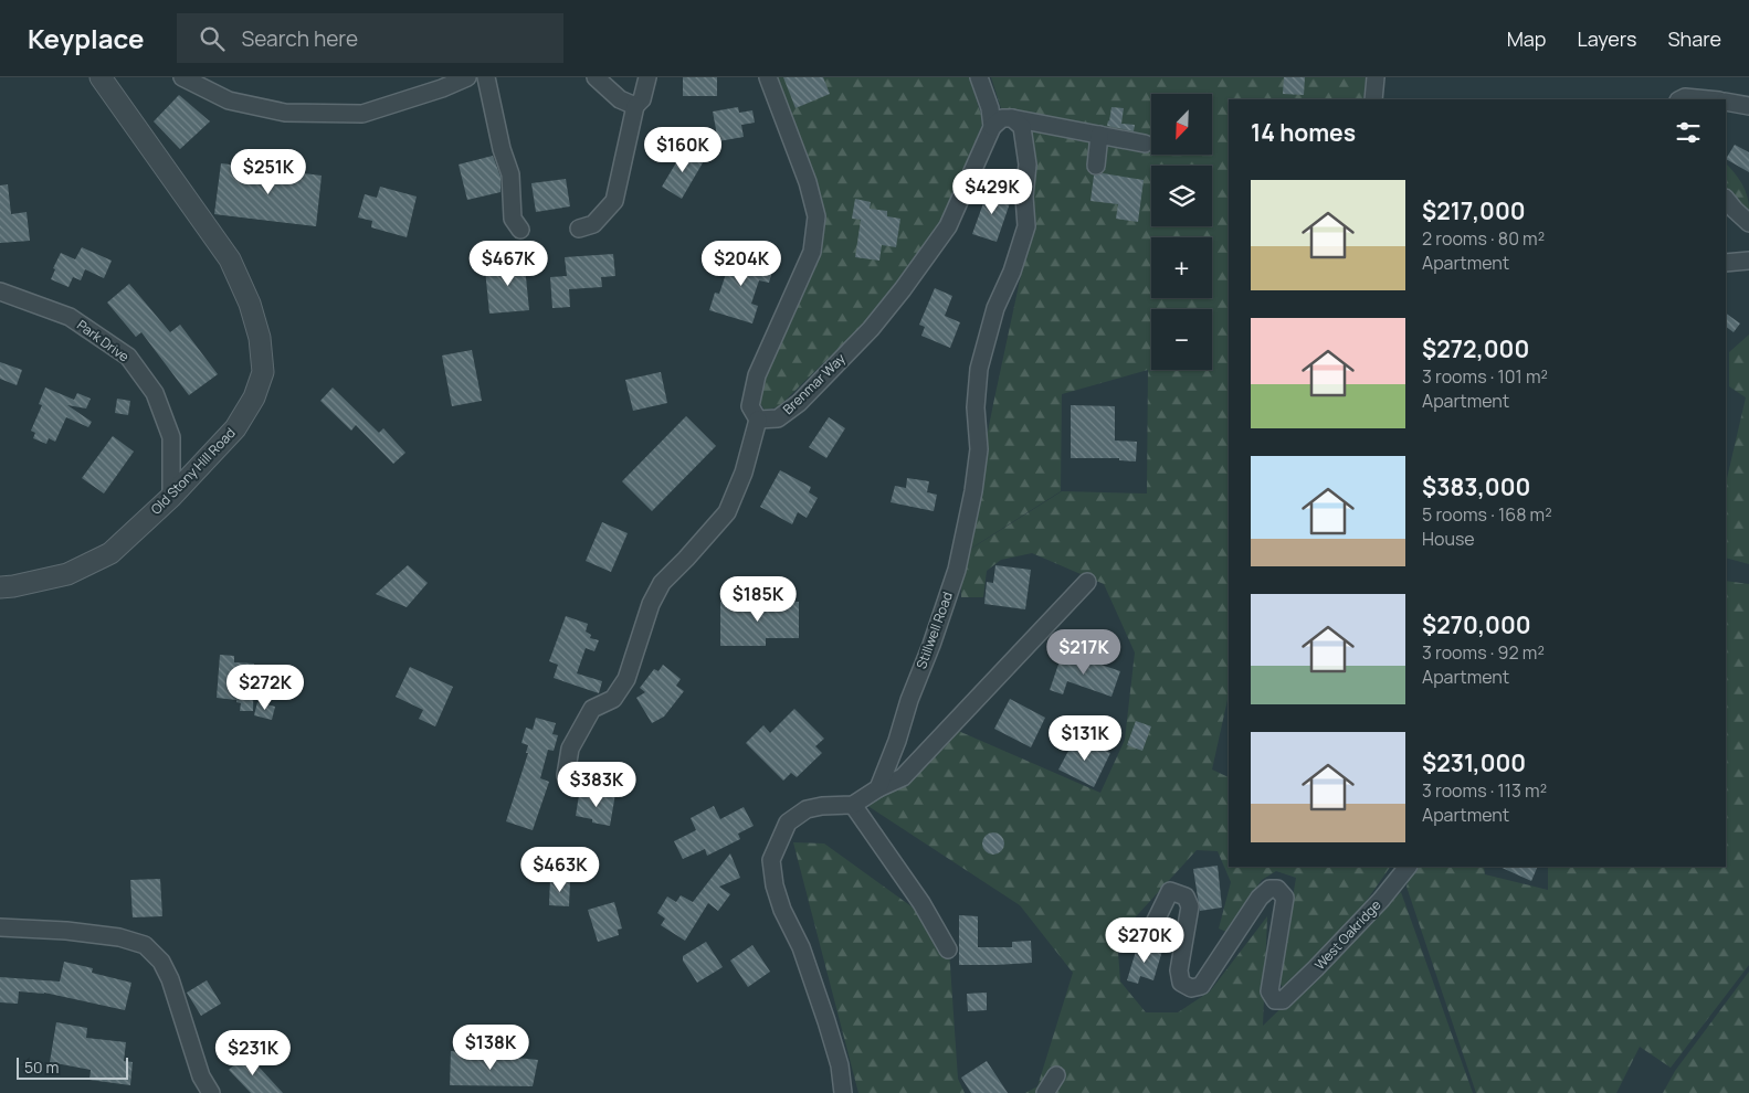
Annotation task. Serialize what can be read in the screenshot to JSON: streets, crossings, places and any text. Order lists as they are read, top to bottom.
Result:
{
  "streets": {
    "street": [
      "Park Drive",
      "Brenmar Way",
      "Old Stony Hill Road",
      "Stillwell Road",
      "West Oakridge"
    ]
  },
  "crossings": [
    ["Park Drive", "Old Stony Hill Road"]
  ],
  "scale_bar": "50 m",
  "north": "bottom left",
  "page": {
    "header": "Keyplace",
    "search": "Search here",
    "nav": ["Map", "Layers", "Share"],
    "map_buttons": ["+", "−"],
    "heading": "14 homes",
    "price": [
      "$160K",
      "$251K",
      "$429K",
      "$467K",
      "$204K",
      "$185K",
      "$217K",
      "$272K",
      "$131K",
      "$383K",
      "$463K",
      "$270K",
      "$138K",
      "$231K"
    ],
    "list": [
      {
        "name": "$217,000",
        "note": "2 rooms · 80 m² · Apartment"
      },
      {
        "name": "$272,000",
        "note": "3 rooms · 101 m² · Apartment"
      },
      {
        "name": "$383,000",
        "note": "5 rooms · 168 m² · House"
      },
      {
        "name": "$270,000",
        "note": "3 rooms · 92 m² · Apartment"
      },
      {
        "name": "$231,000",
        "note": "3 rooms · 113 m² · Apartment"
      }
    ],
    "scale": "50 m"
  }
}
